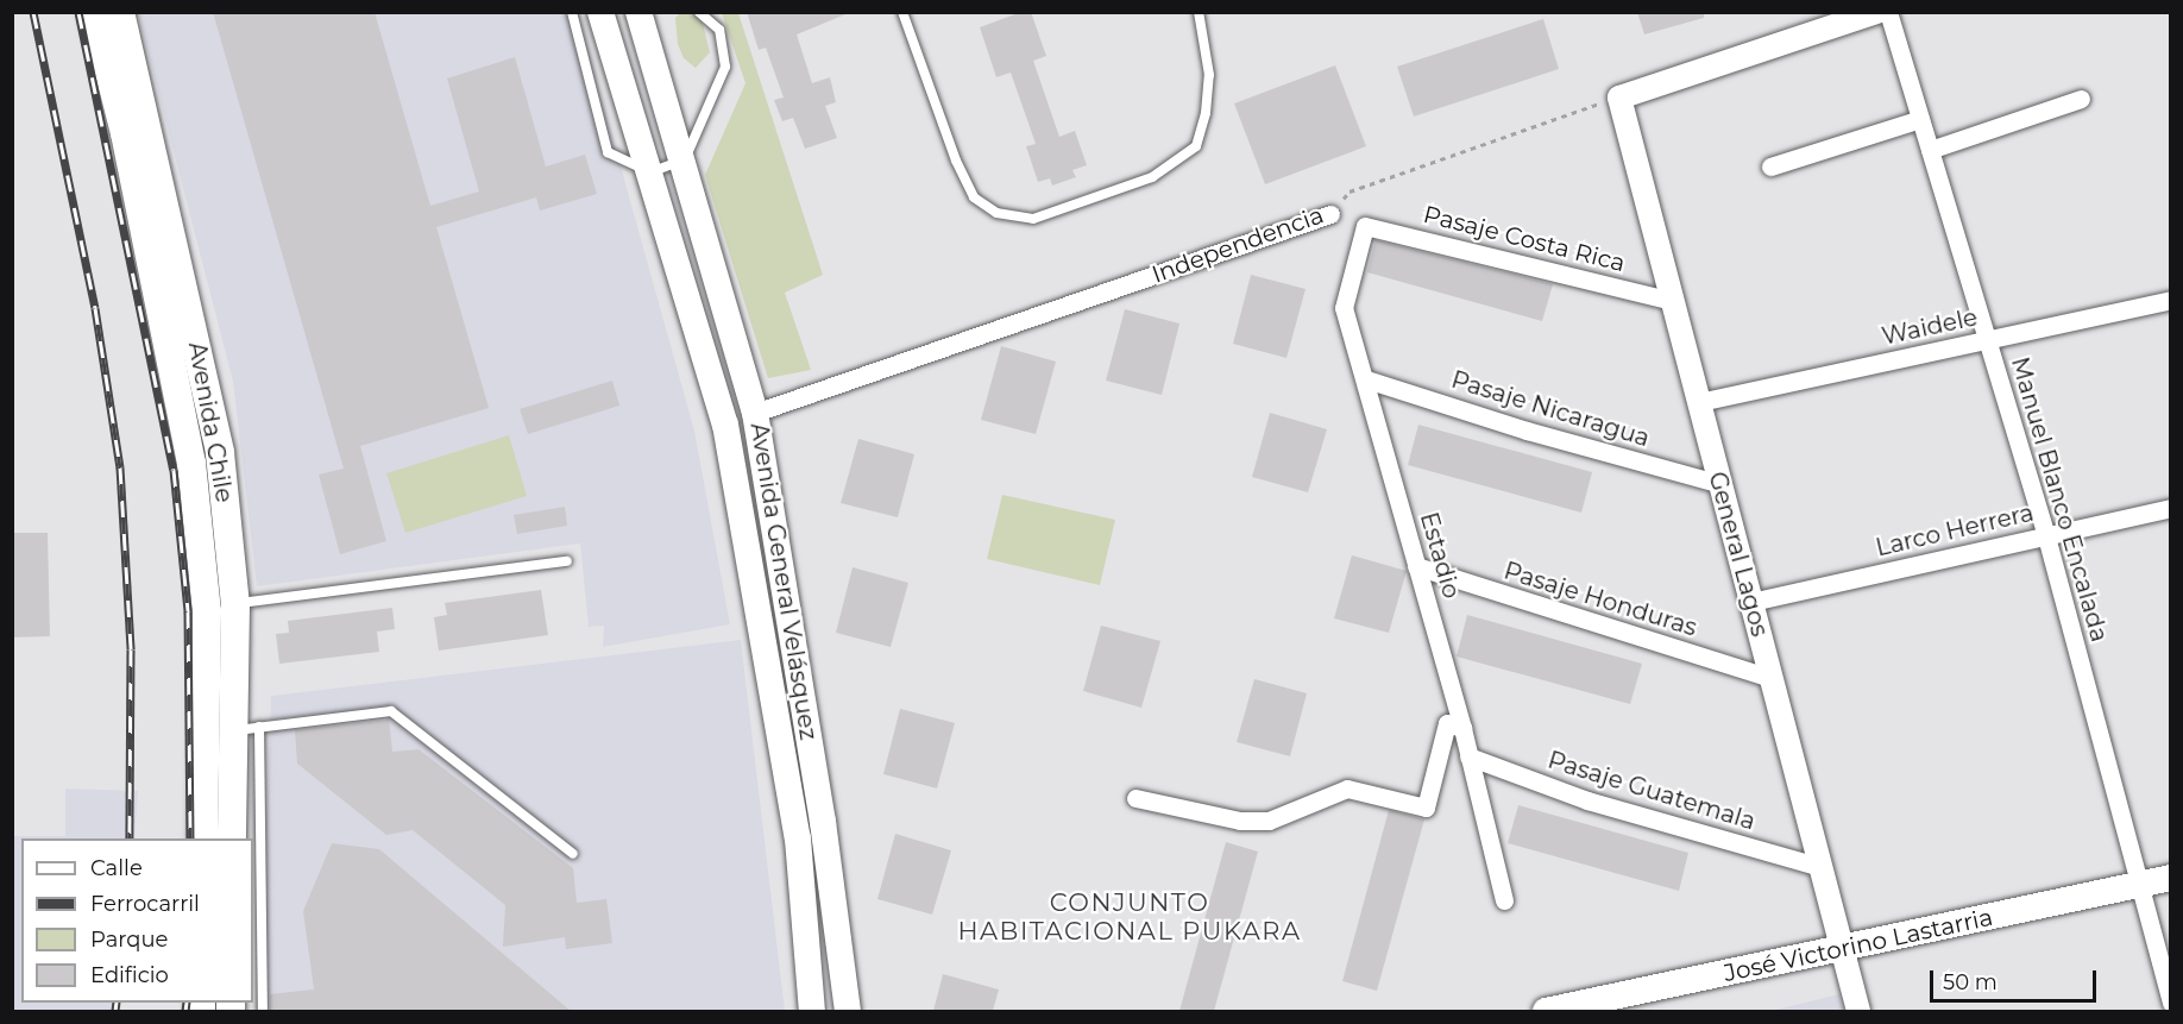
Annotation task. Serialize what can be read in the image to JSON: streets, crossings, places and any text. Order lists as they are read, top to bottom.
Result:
{
  "streets": {
    "main road": ["Avenida Chile", "Avenida General Velásquez", "José Victorino Lastarria"],
    "street": [
      "Pasaje Costa Rica",
      "Independencia",
      "Waidele",
      "Pasaje Nicaragua",
      "Manuel Blanco Encalada",
      "Larco Herrera",
      "General Lagos",
      "Estadio",
      "Pasaje Honduras",
      "Pasaje Guatemala"
    ]
  },
  "crossings": [
    ["Pasaje Costa Rica", "General Lagos"],
    ["Pasaje Costa Rica", "Estadio"],
    ["Independencia", "General Lagos"],
    ["Independencia", "Avenida General Velásquez"],
    ["Waidele", "Manuel Blanco Encalada"],
    ["Waidele", "General Lagos"],
    ["Pasaje Nicaragua", "General Lagos"],
    ["Pasaje Nicaragua", "Estadio"],
    ["Manuel Blanco Encalada", "Larco Herrera"],
    ["Manuel Blanco Encalada", "José Victorino Lastarria"],
    ["Larco Herrera", "General Lagos"],
    ["General Lagos", "Pasaje Honduras"],
    ["General Lagos", "Pasaje Guatemala"],
    ["General Lagos", "José Victorino Lastarria"],
    ["Estadio", "Pasaje Honduras"],
    ["Estadio", "Pasaje Guatemala"]
  ],
  "districts": ["CONJUNTO HABITACIONAL PUKARA"],
  "legend": [
    "Calle",
    "Ferrocarril",
    "Parque",
    "Edificio"
  ],
  "scale_bar": "50 m"
}
